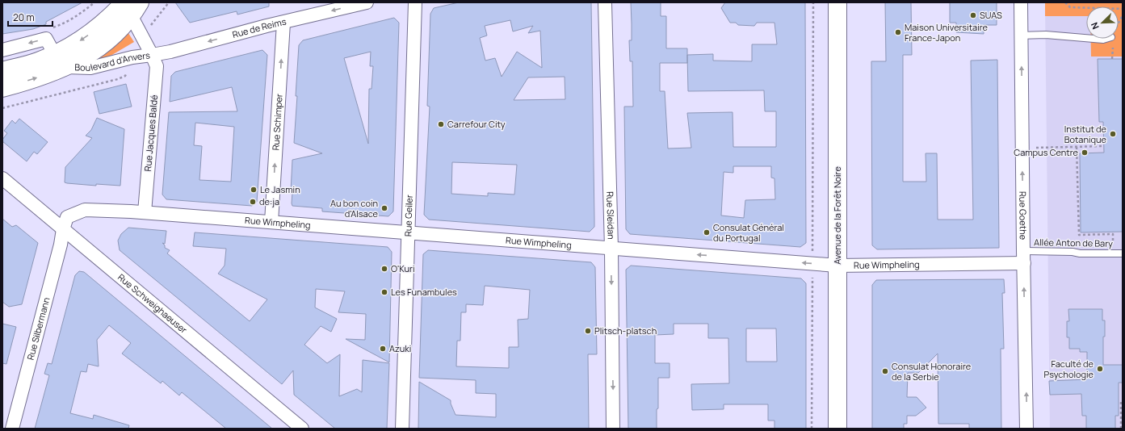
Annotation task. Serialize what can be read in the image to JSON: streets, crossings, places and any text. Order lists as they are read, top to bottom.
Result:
{
  "streets": {
    "main road": ["Boulevard d'Anvers", "Avenue de la Forêt Noire"],
    "street": [
      "Rue de Reims",
      "Rue Schimper",
      "Rue Jacques Baldé",
      "Rue Geiler",
      "Rue Sleidan",
      "Rue Goethe",
      "Rue Wimpheling",
      "Rue Schweighaeuser",
      "Rue Silbermann"
    ],
    "lane": ["Allée Anton de Bary"]
  },
  "crossings": [
    ["Rue de Reims", "Boulevard d'Anvers"],
    ["Rue de Reims", "Rue Schimper"],
    ["Rue de Reims", "Rue Jacques Baldé"],
    ["Boulevard d'Anvers", "Rue Jacques Baldé"],
    ["Rue Schimper", "Rue Wimpheling"],
    ["Rue Jacques Baldé", "Rue Wimpheling"],
    ["Rue Geiler", "Rue Wimpheling"],
    ["Rue Sleidan", "Rue Wimpheling"],
    ["Avenue de la Forêt Noire", "Rue Wimpheling"],
    ["Rue Goethe", "Rue Wimpheling"],
    ["Rue Goethe", "Allée Anton de Bary"],
    ["Rue Wimpheling", "Allée Anton de Bary"],
    ["Rue Wimpheling", "Rue Schweighaeuser"],
    ["Rue Wimpheling", "Rue Silbermann"],
    ["Rue Schweighaeuser", "Rue Silbermann"]
  ],
  "one_way": [
    "Rue de Reims",
    "Rue Schimper",
    "Rue Sleidan",
    "Rue Goethe"
  ],
  "places": [
    "SUAS",
    "Maison Universitaire France-Japon",
    "Carrefour City",
    "Institut de Botanique",
    "Campus Centre",
    "Le Jasmin",
    "de:ja",
    "Au bon coin d'Alsace",
    "Consulat Général du Portugal",
    "O'Kuri",
    "Les Funambules",
    "Plitsch-platsch",
    "Azuki",
    "Faculté de Psychologie",
    "Consulat Honoraire de la Serbie"
  ],
  "scale_bar": "20 m",
  "north": "bottom left"
}
